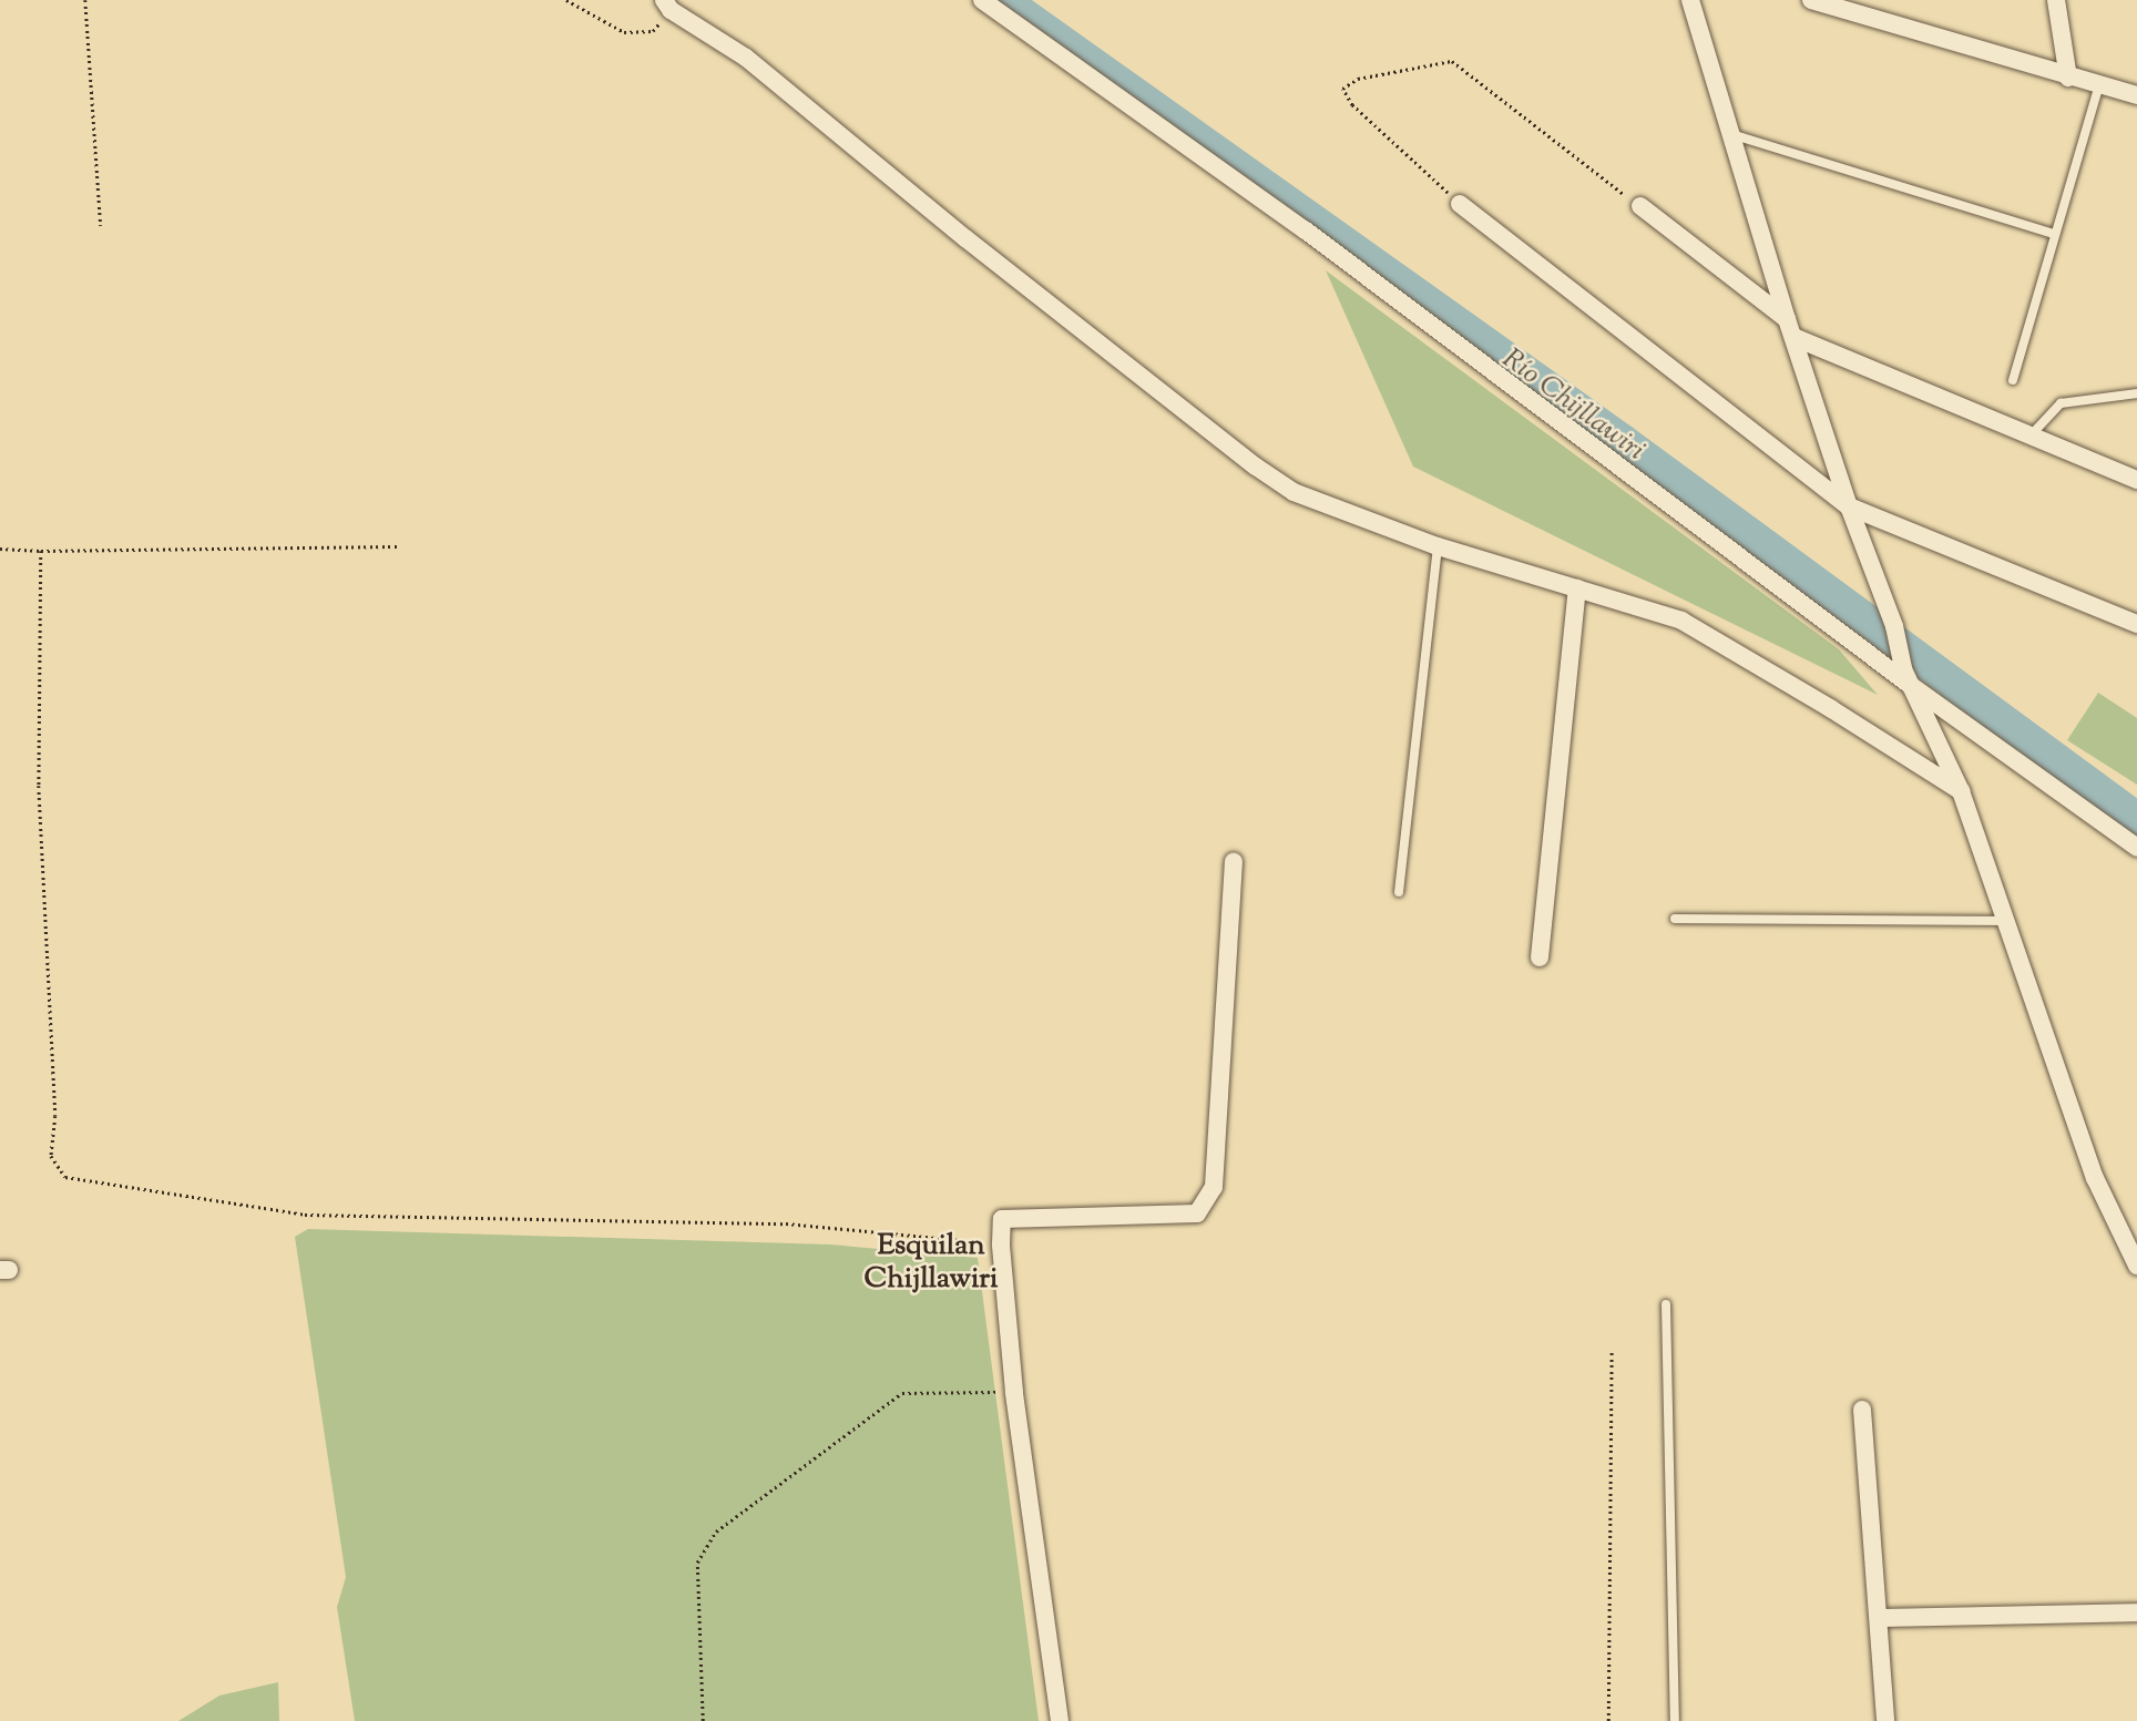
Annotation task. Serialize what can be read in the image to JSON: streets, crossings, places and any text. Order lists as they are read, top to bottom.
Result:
{
  "districts": ["Esquilan Chijllawiri"],
  "water": ["Río Chijllawiri"]
}
